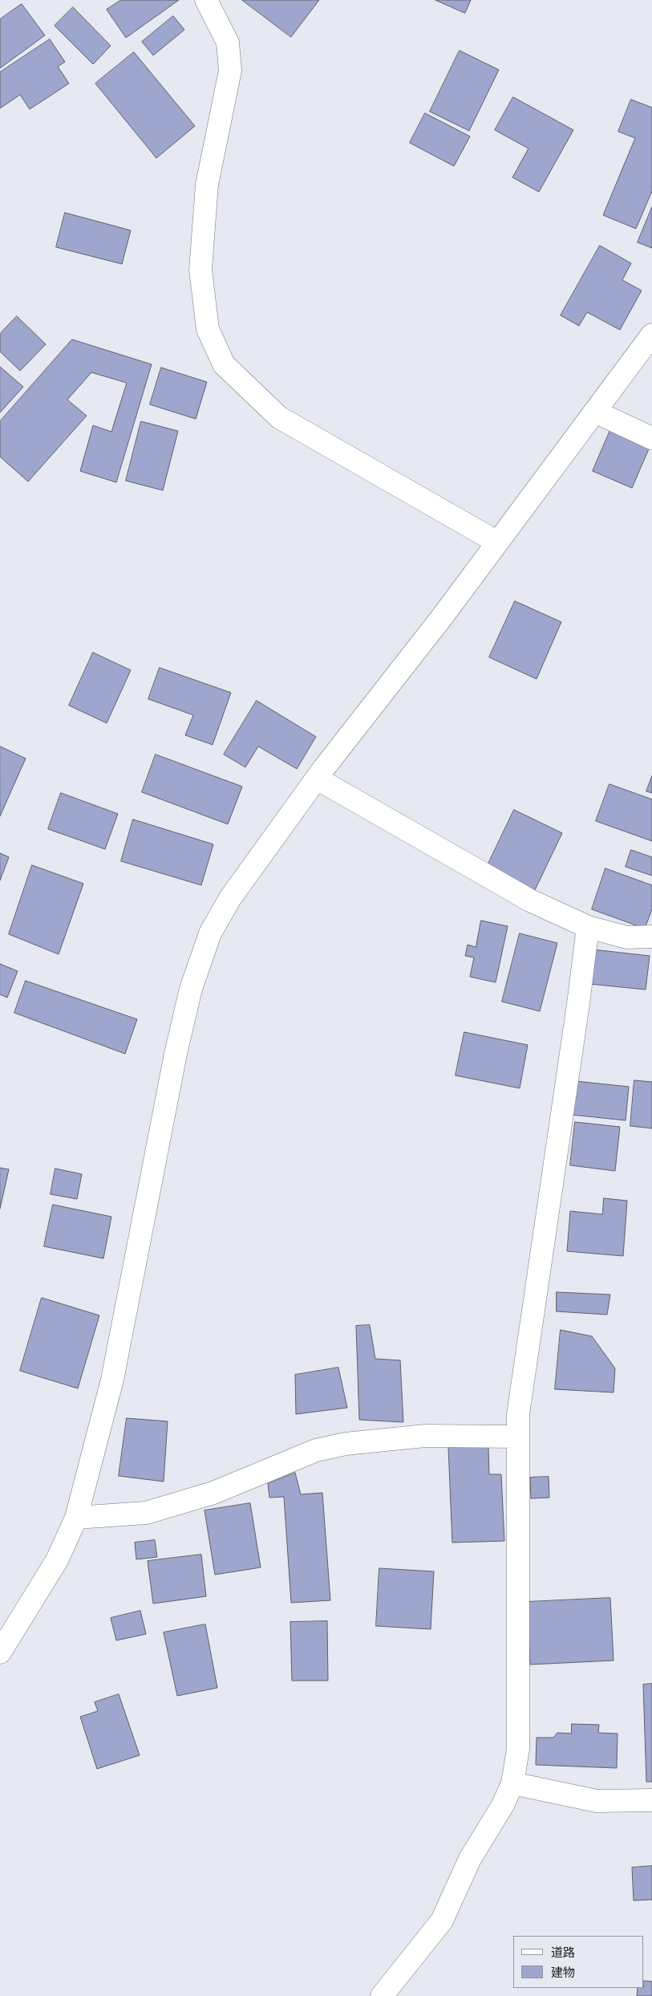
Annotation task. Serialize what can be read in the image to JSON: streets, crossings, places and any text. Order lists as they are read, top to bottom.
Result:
{
  "legend": ["道路", "建物"]
}
